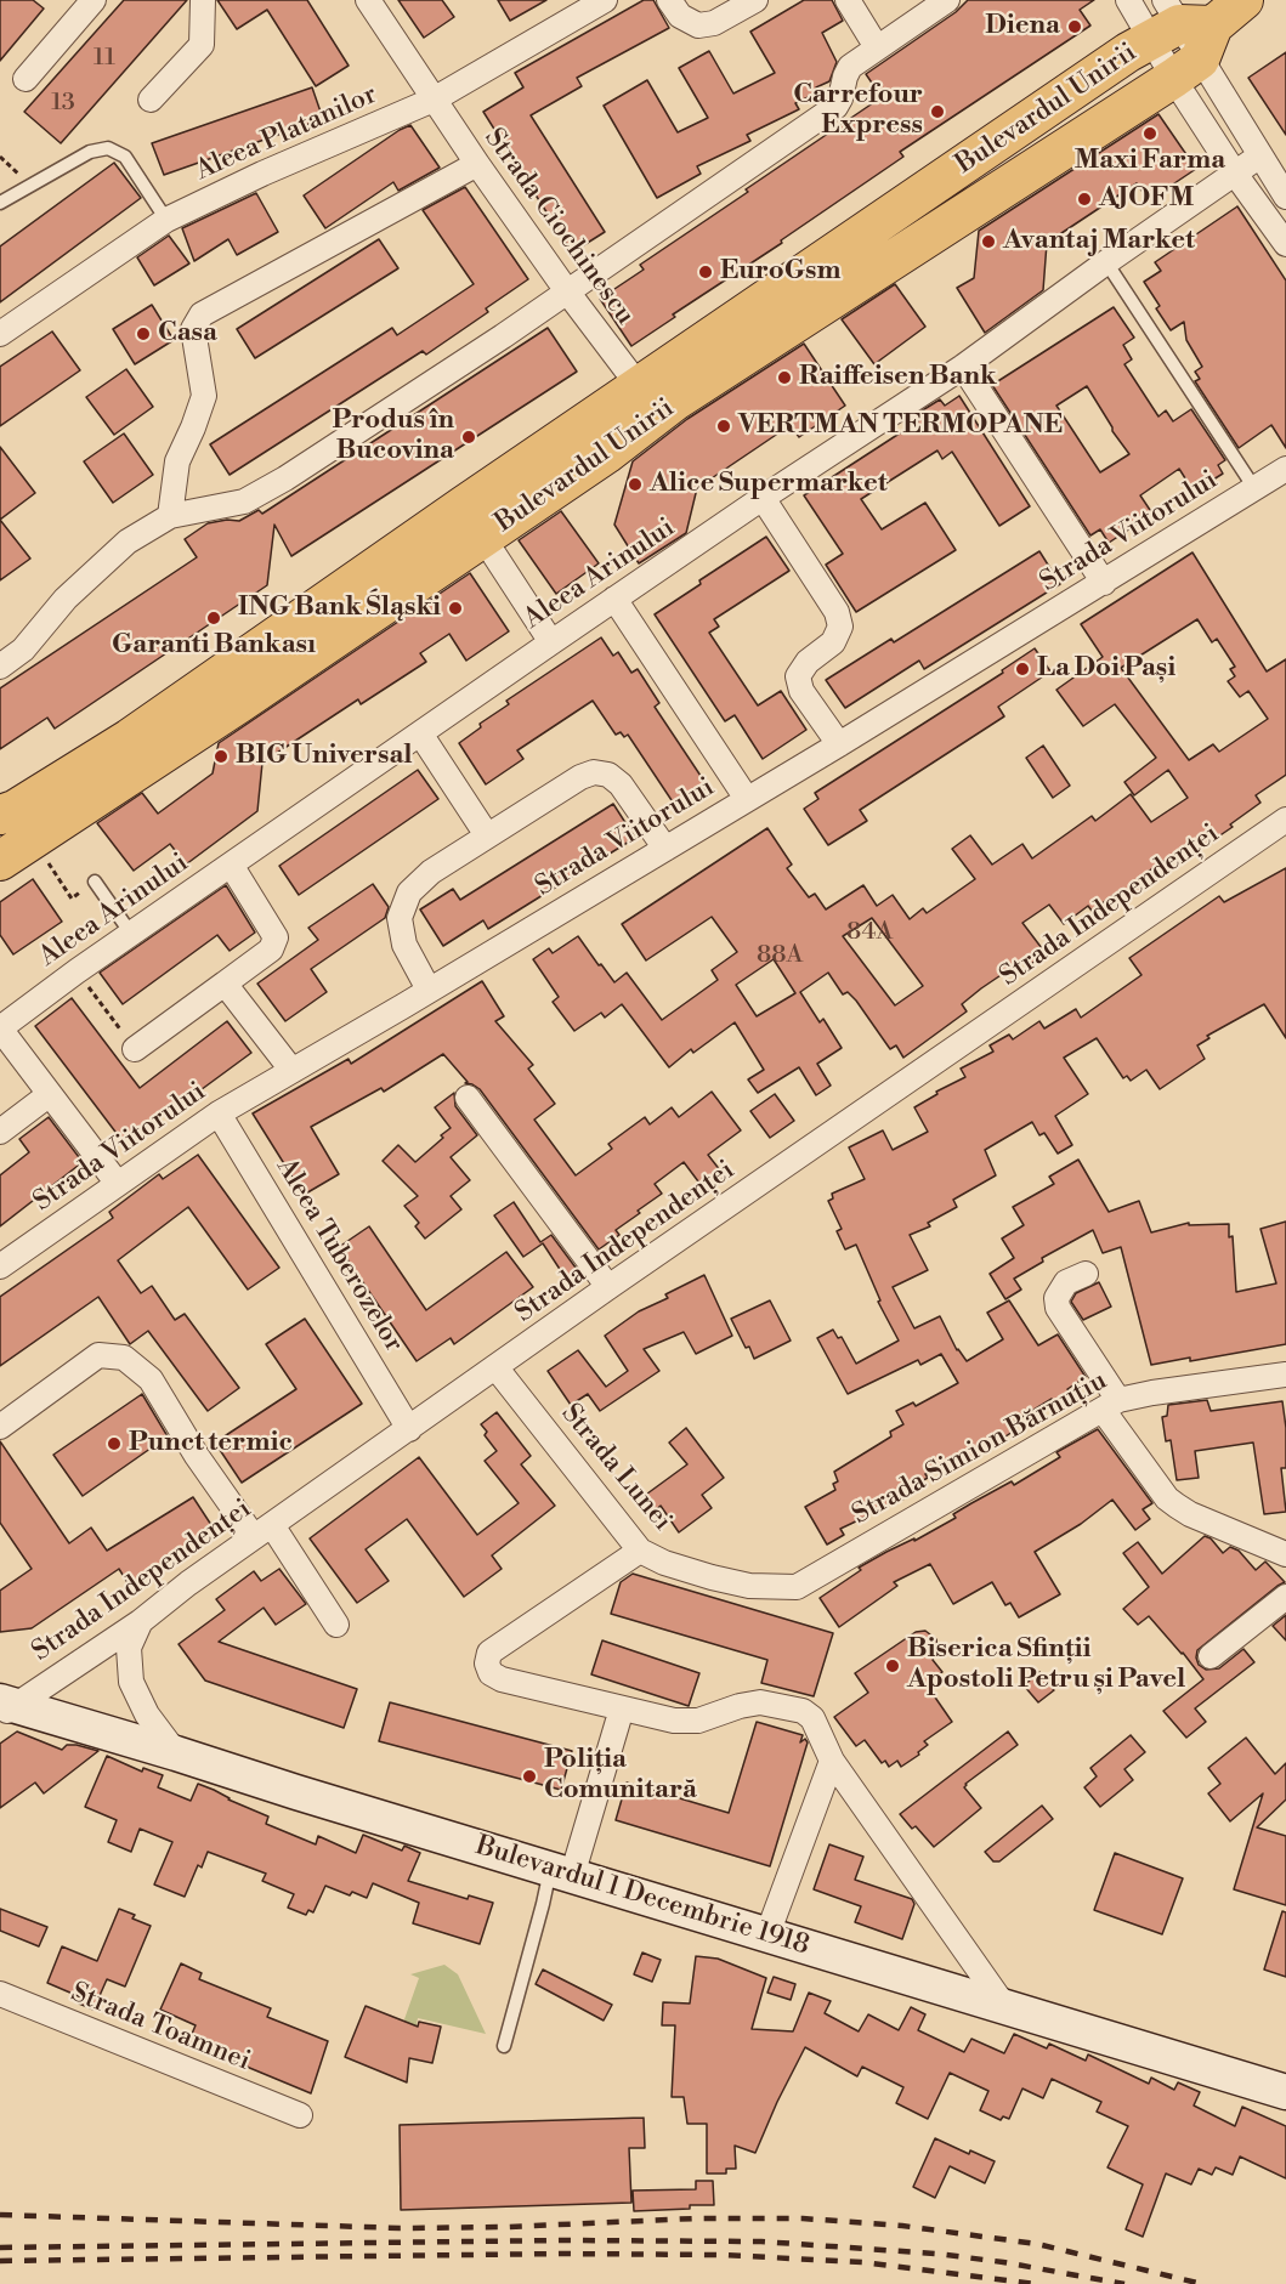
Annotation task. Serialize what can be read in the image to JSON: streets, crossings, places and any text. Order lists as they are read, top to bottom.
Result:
{
  "streets": {
    "main road": ["Bulevardul Unirii", "Bulevardul 1 Decembrie 1918"],
    "street": [
      "Aleea Platanilor",
      "Strada Ciochinescu",
      "Strada Viitorului",
      "Aleea Arinului",
      "Strada Independenței",
      "Aleea Tuberozelor",
      "Strada Simion Bărnuțiu",
      "Strada Lunei",
      "Strada Toamnei"
    ]
  },
  "crossings": [
    ["Bulevardul Unirii", "Strada Ciochinescu"],
    ["Aleea Platanilor", "Strada Ciochinescu"],
    ["Strada Viitorului", "Aleea Tuberozelor"],
    ["Strada Independenței", "Aleea Tuberozelor"],
    ["Strada Independenței", "Strada Lunei"],
    ["Strada Independenței", "Bulevardul 1 Decembrie 1918"],
    ["Strada Simion Bărnuțiu", "Strada Lunei"]
  ],
  "places": [
    "Diena",
    "Carrefour Express",
    "Maxi Farma",
    "AJOFM",
    "Avantaj Market",
    "EuroGsm",
    "Casa",
    "Raiffeisen Bank",
    "VERTMAN TERMOPANE",
    "Produs în Bucovina",
    "Alice Supermarket",
    "ING Bank Śląski",
    "Garanti Bankası",
    "La Doi Pași",
    "BIG Universal",
    "Punct termic",
    "Biserica Sfinții Apostoli Petru și Pavel",
    "Poliția Comunitară"
  ],
  "house_numbers": [
    "11",
    "13",
    "84A",
    "88A"
  ]
}
